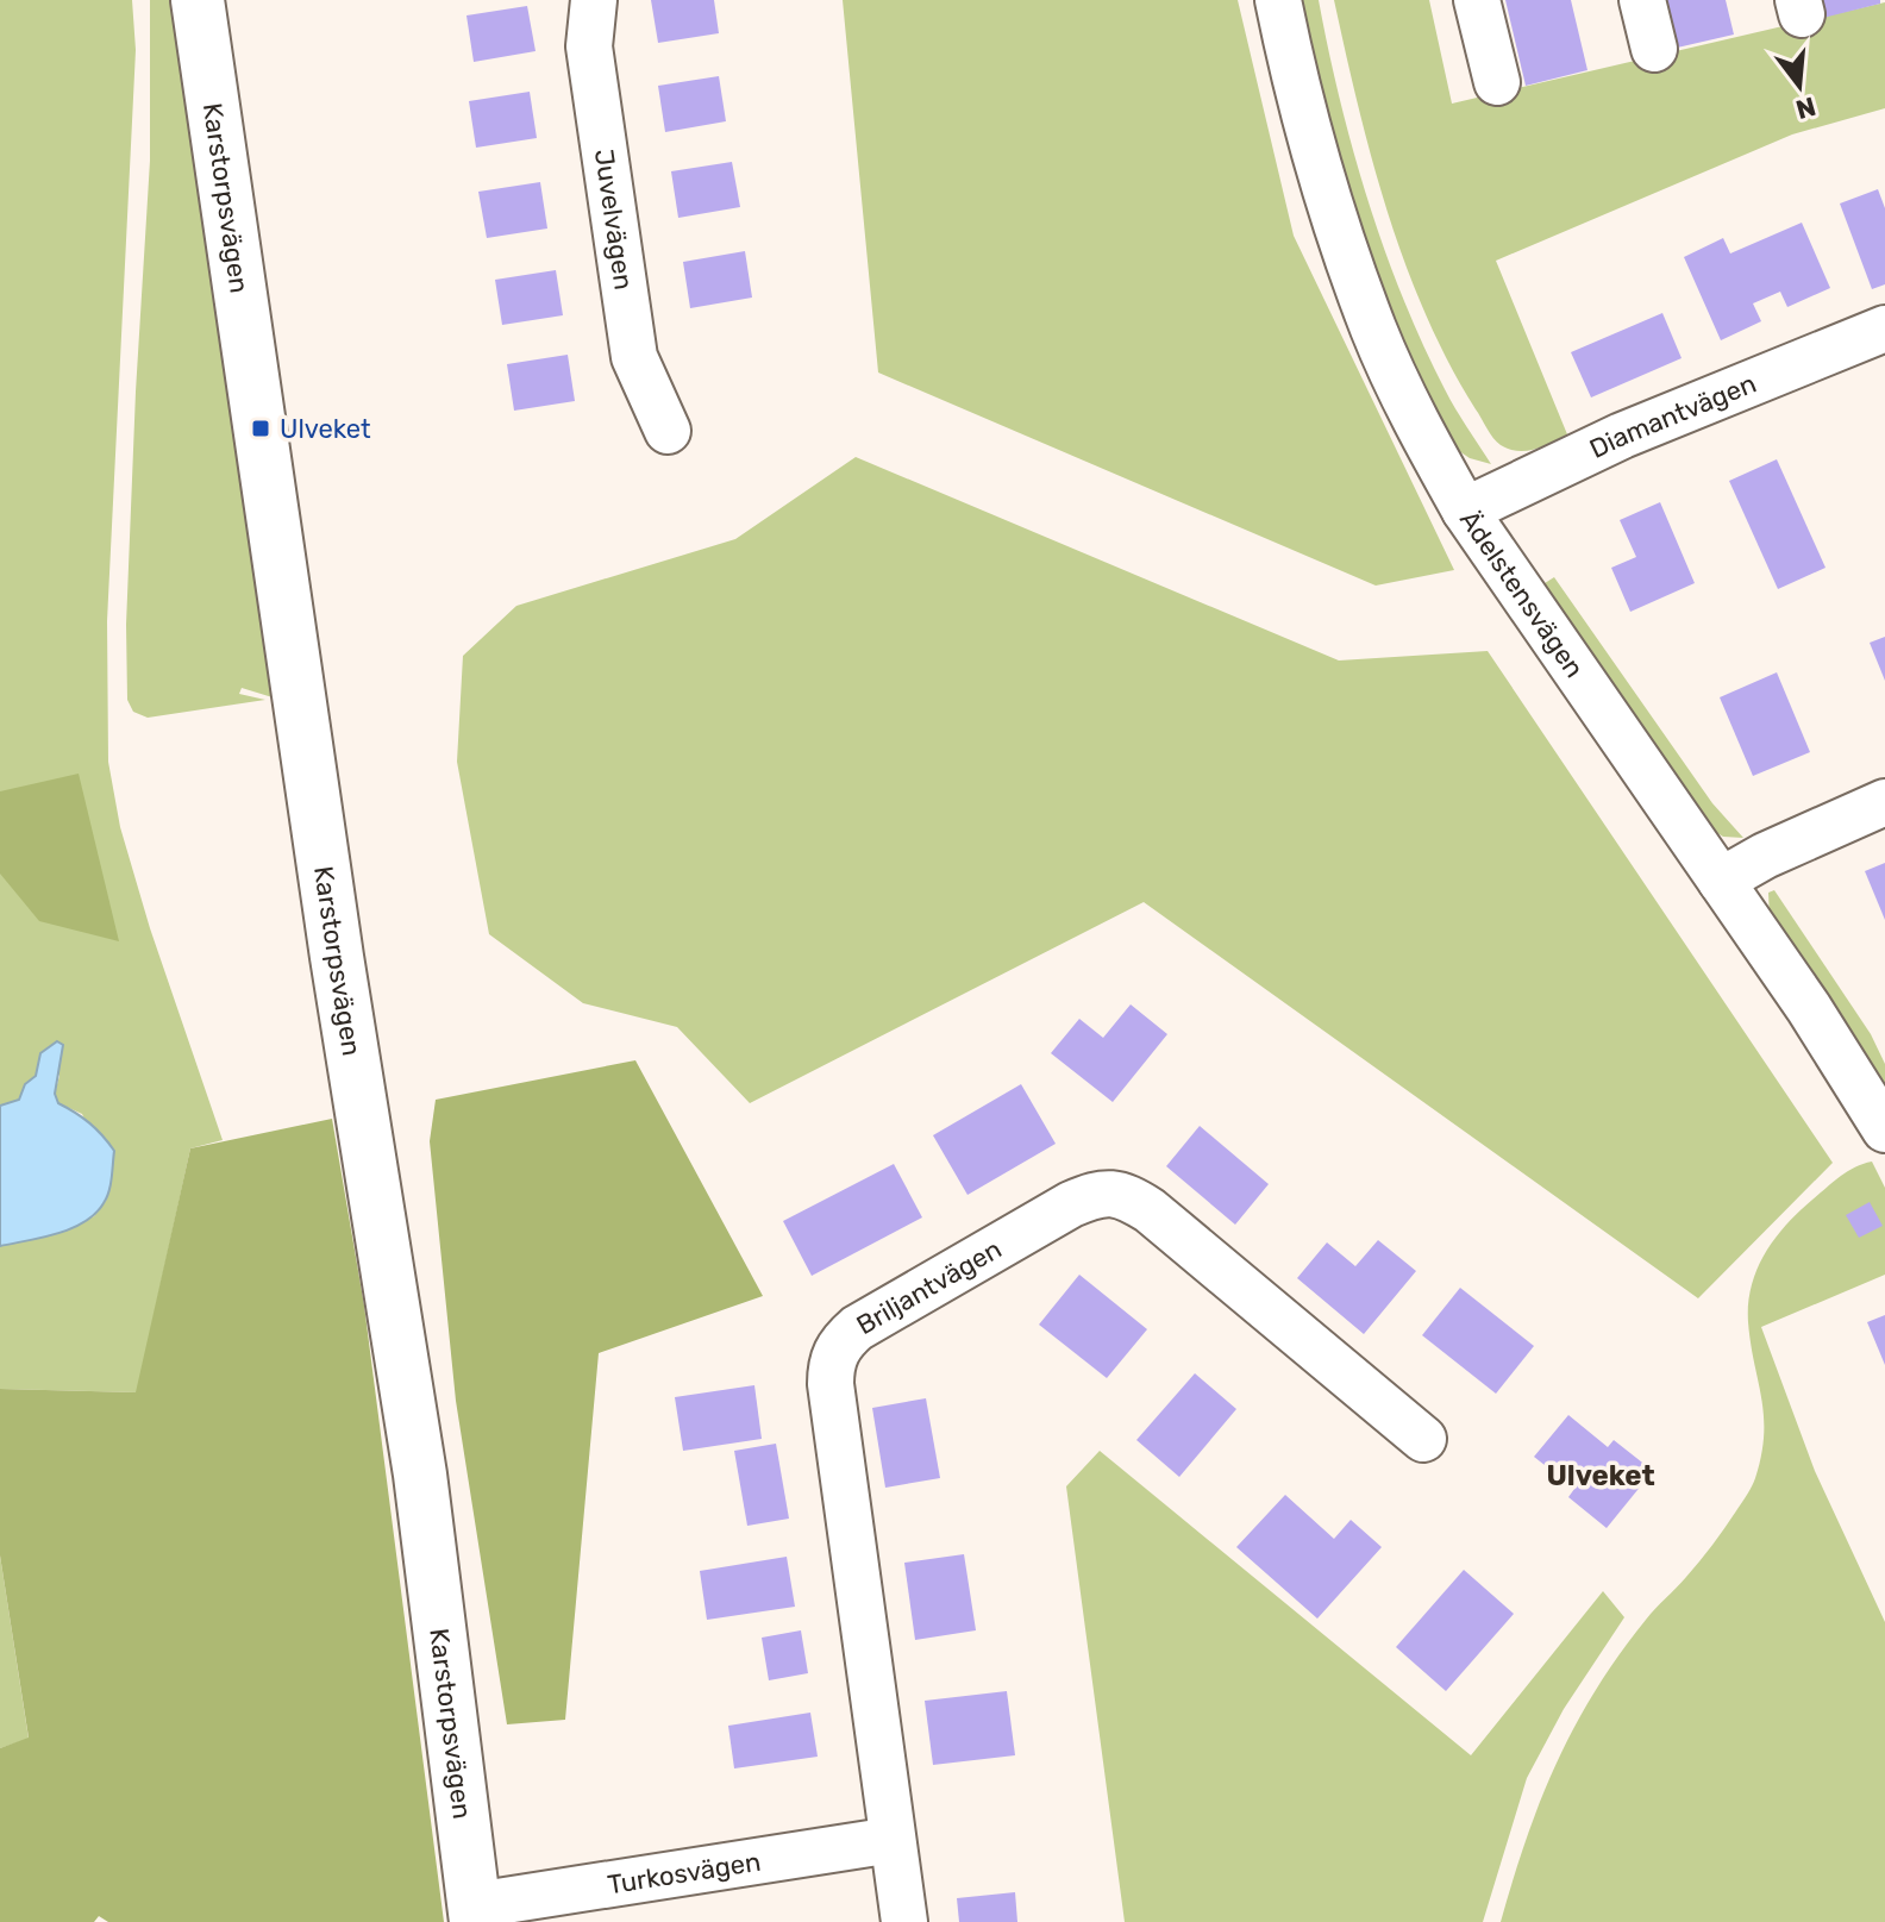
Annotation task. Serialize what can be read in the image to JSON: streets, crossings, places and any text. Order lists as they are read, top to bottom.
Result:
{
  "streets": {
    "main road": ["Karstorpsvägen"],
    "street": [
      "Juvelvägen",
      "Diamantvägen",
      "Ädelstensvägen",
      "Briljantvägen",
      "Turkosvägen"
    ]
  },
  "crossings": [
    ["Karstorpsvägen", "Turkosvägen"],
    ["Diamantvägen", "Ädelstensvägen"],
    ["Briljantvägen", "Turkosvägen"]
  ],
  "districts": ["Ulveket"],
  "places": {
    "transit": ["Ulveket"]
  },
  "north": "bottom"
}
